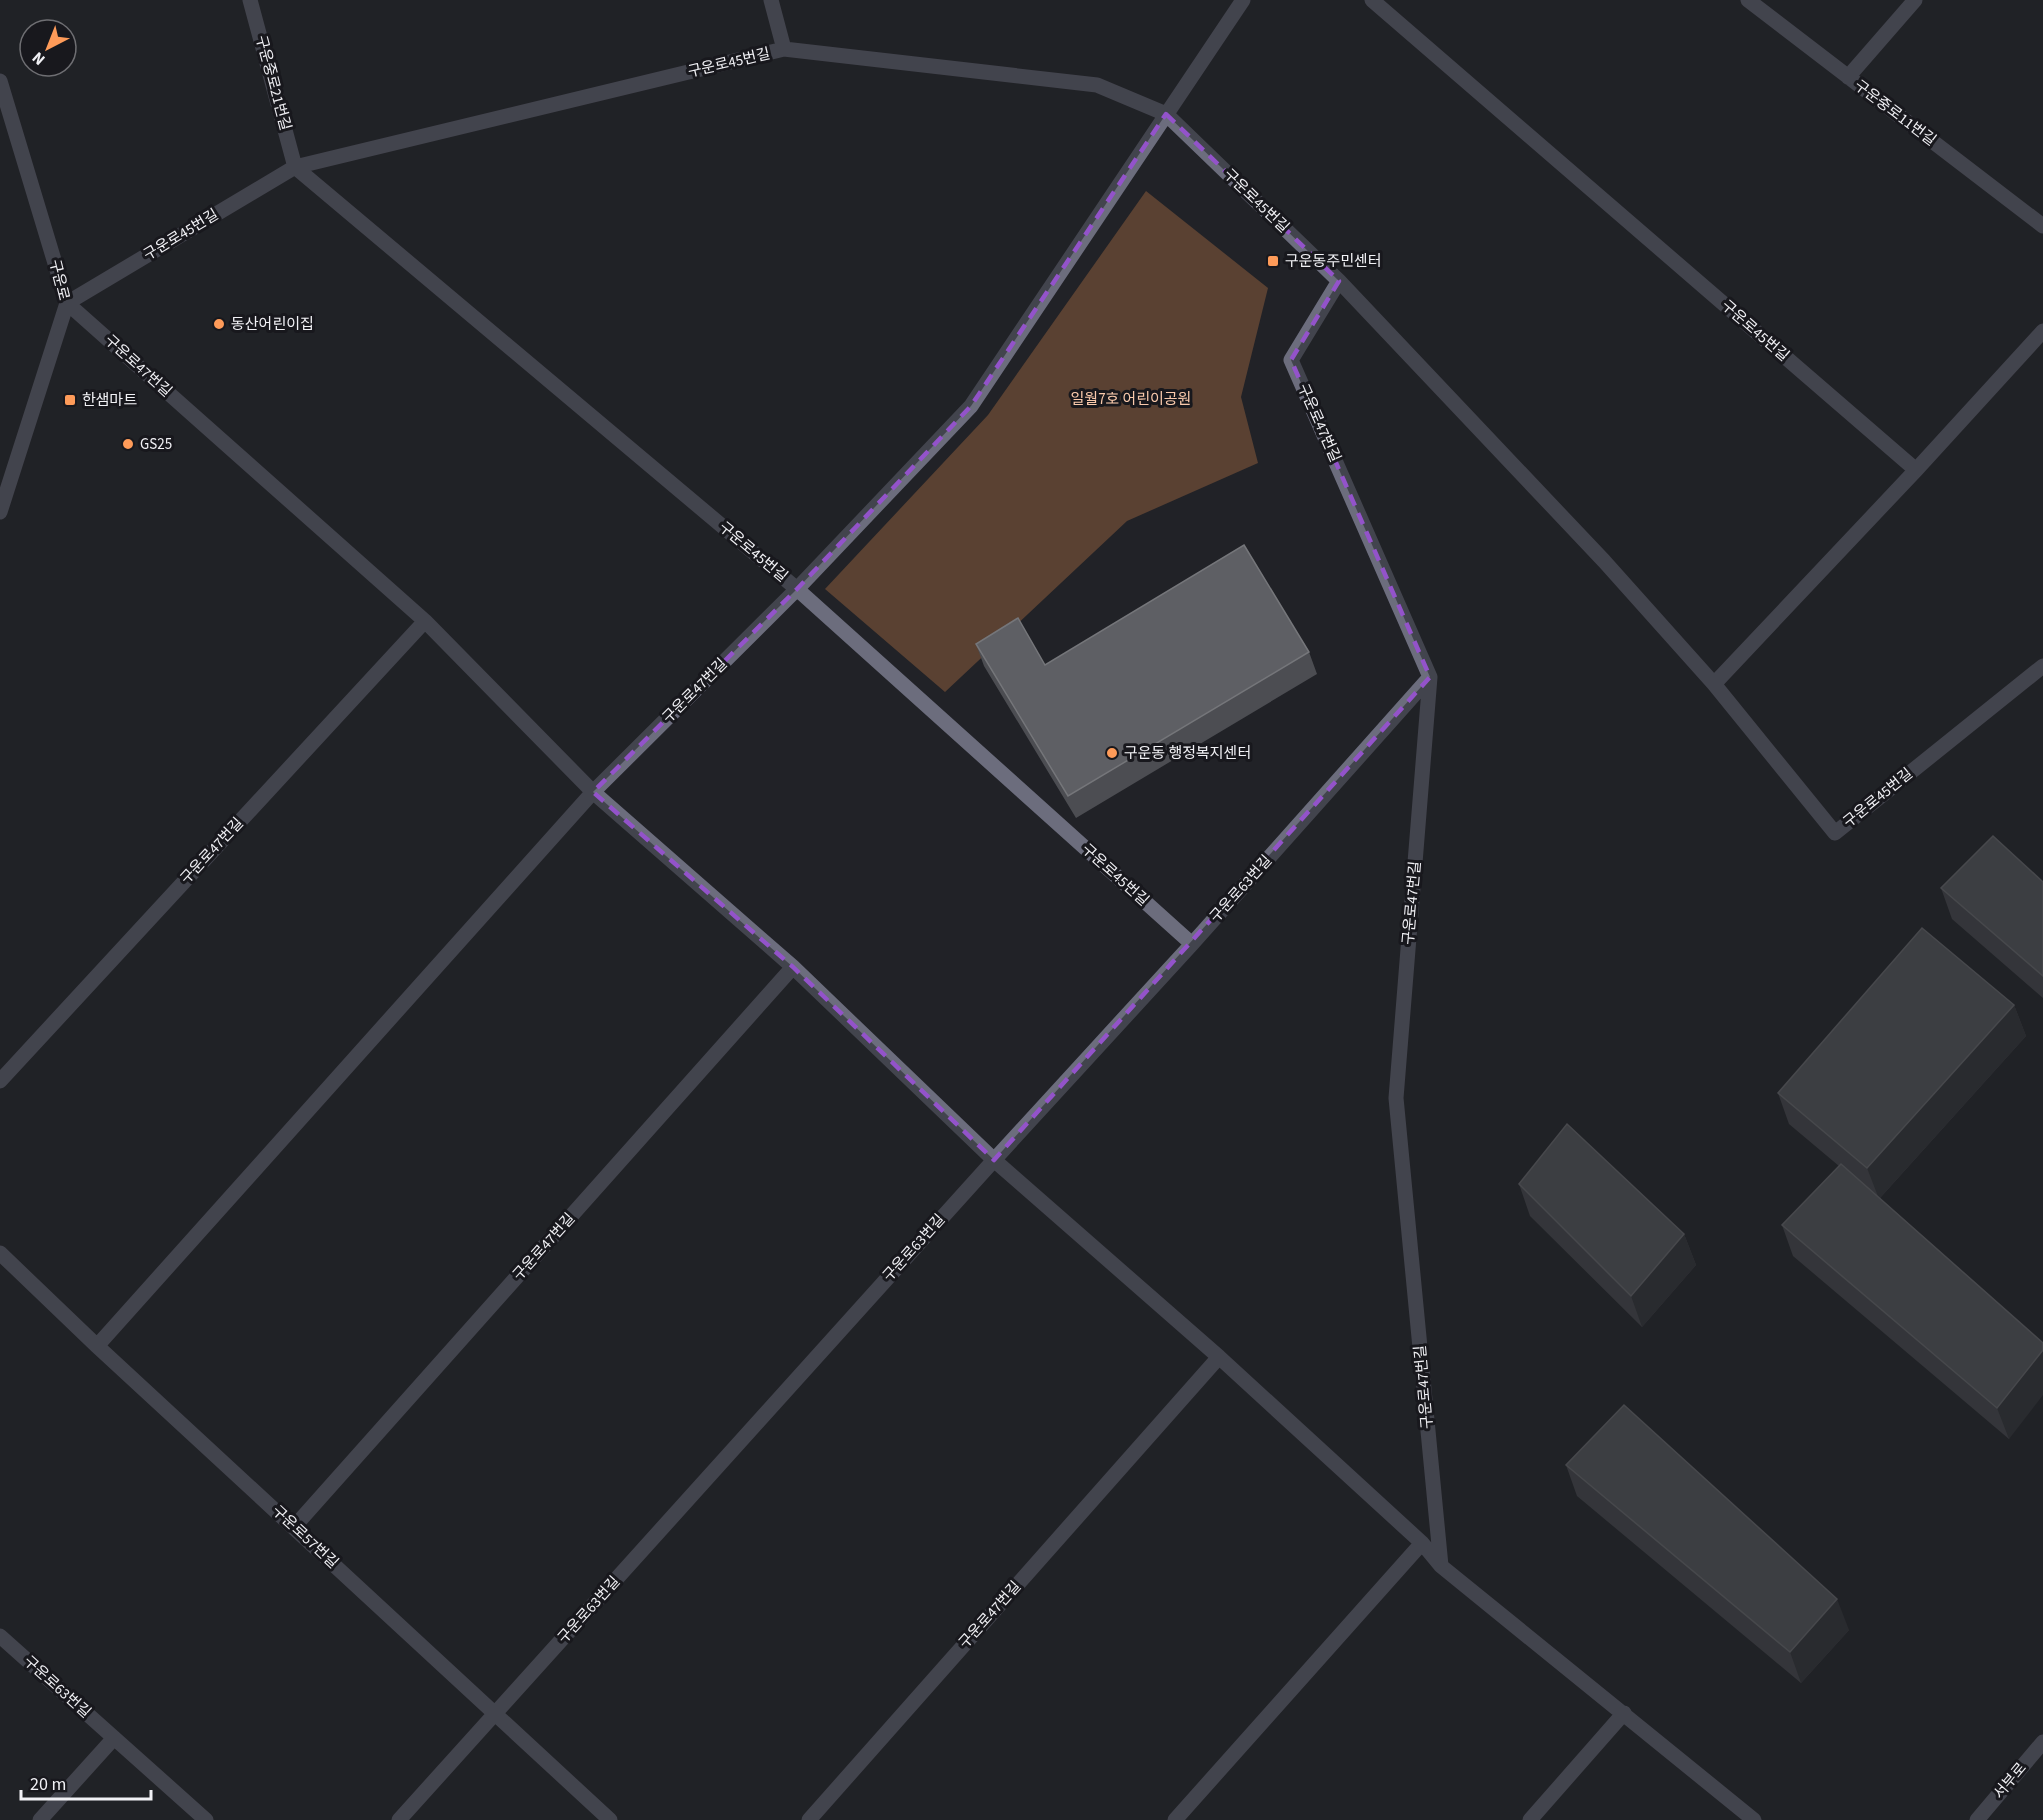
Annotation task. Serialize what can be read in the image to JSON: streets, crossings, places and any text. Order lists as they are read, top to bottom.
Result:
{
  "streets": {
    "street": [
      "구운로45번길",
      "구운중로21번길",
      "구운중로11번길",
      "구운로",
      "구운로47번길",
      "구운로63번길",
      "구운로57번길",
      "서부로"
    ]
  },
  "crossings": [
    ["구운로45번길", "구운중로21번길"],
    ["구운로45번길", "구운로"],
    ["구운로45번길", "구운로47번길"],
    ["구운로45번길", "구운로63번길"],
    ["구운로", "구운로47번길"],
    ["구운로47번길", "구운로63번길"],
    ["구운로47번길", "구운로57번길"],
    ["구운로63번길", "구운로57번길"]
  ],
  "parks": ["일월7호 어린이공원"],
  "places": {
    "transit": ["구운동주민센터", "한샘마트"],
    "other": ["동산어린이집", "GS25", "구운동 행정복지센터"]
  },
  "scale_bar": "20 m",
  "north": "bottom left"
}
